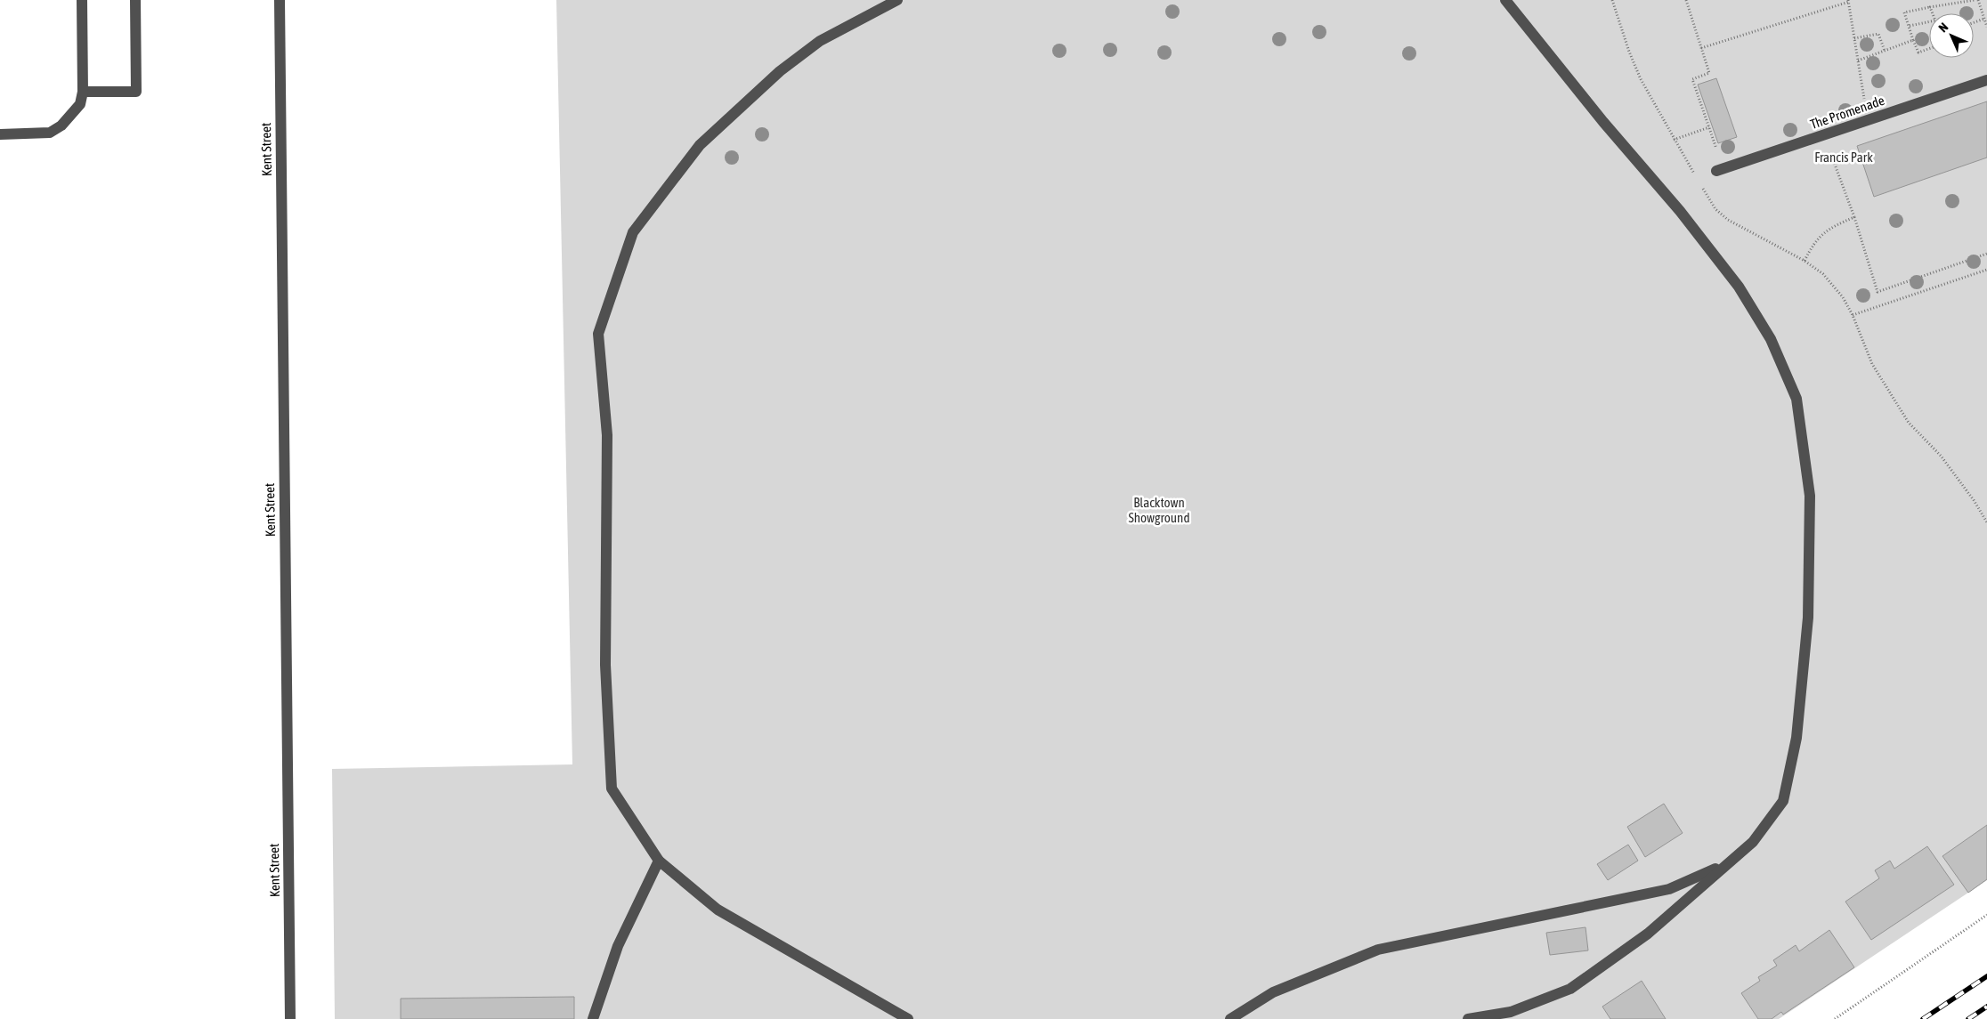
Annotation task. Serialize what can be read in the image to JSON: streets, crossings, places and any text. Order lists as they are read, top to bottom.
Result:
{
  "streets": {
    "street": ["The Promenade", "Kent Street"]
  },
  "parks": ["Francis Park", "Blacktown Showground"],
  "north": "top left"
}
